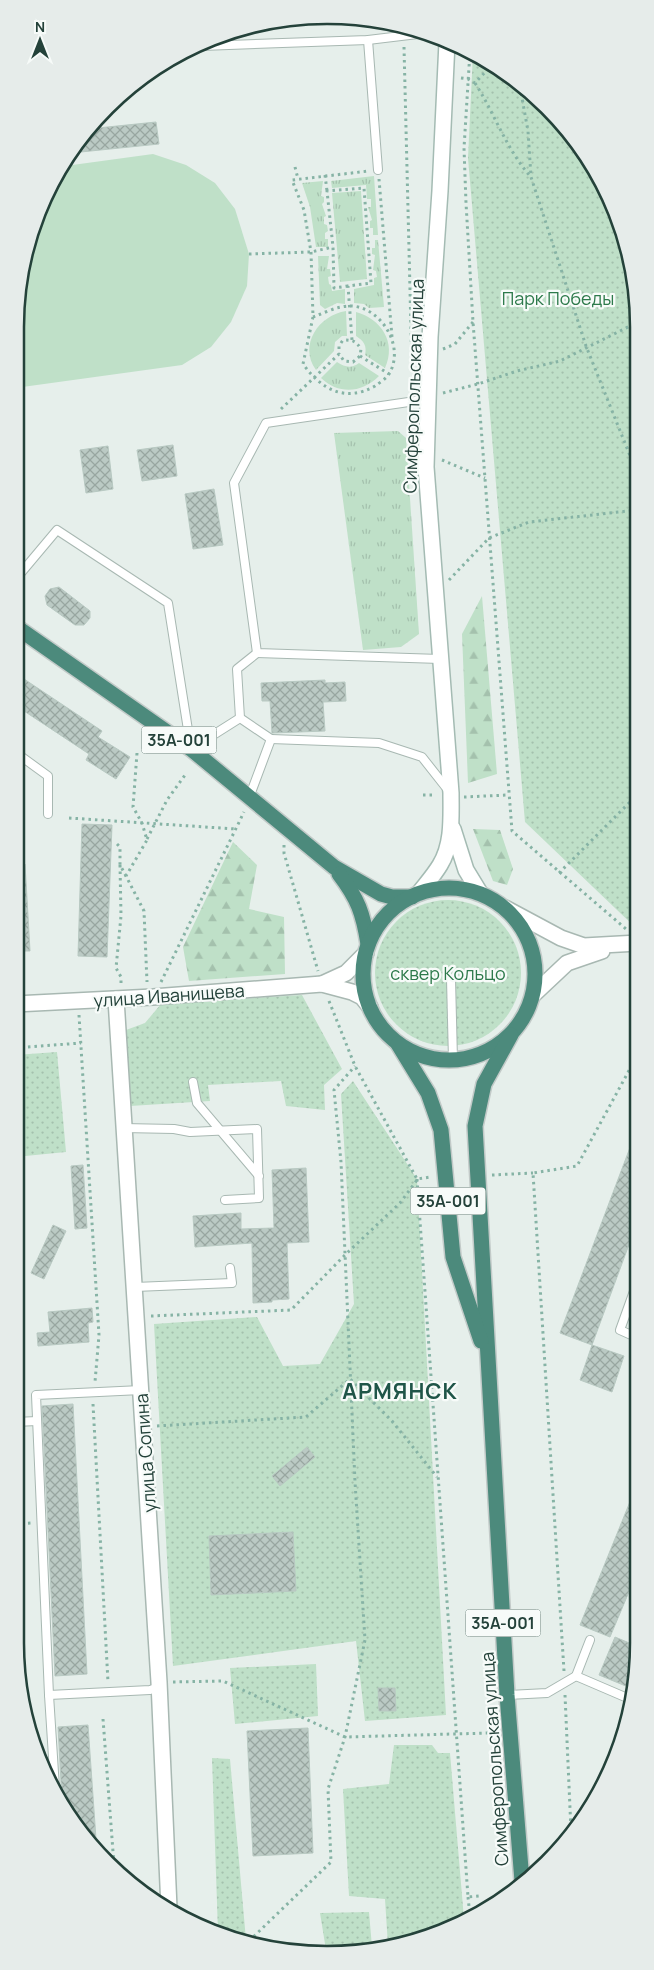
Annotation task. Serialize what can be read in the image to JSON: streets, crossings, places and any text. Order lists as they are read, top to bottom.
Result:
{
  "streets": {
    "highway": ["Симферопольская улица", "35А-001"],
    "street": ["улица Иванищева", "улица Сопина"]
  },
  "crossings": [
    ["Симферопольская улица", "35А-001"],
    ["Симферопольская улица", "улица Иванищева"],
    ["35А-001", "улица Иванищева"],
    ["улица Иванищева", "улица Сопина"]
  ],
  "districts": ["АРМЯНСК"],
  "parks": ["Парк Победы", "сквер Кольцо"],
  "north": "top"
}
